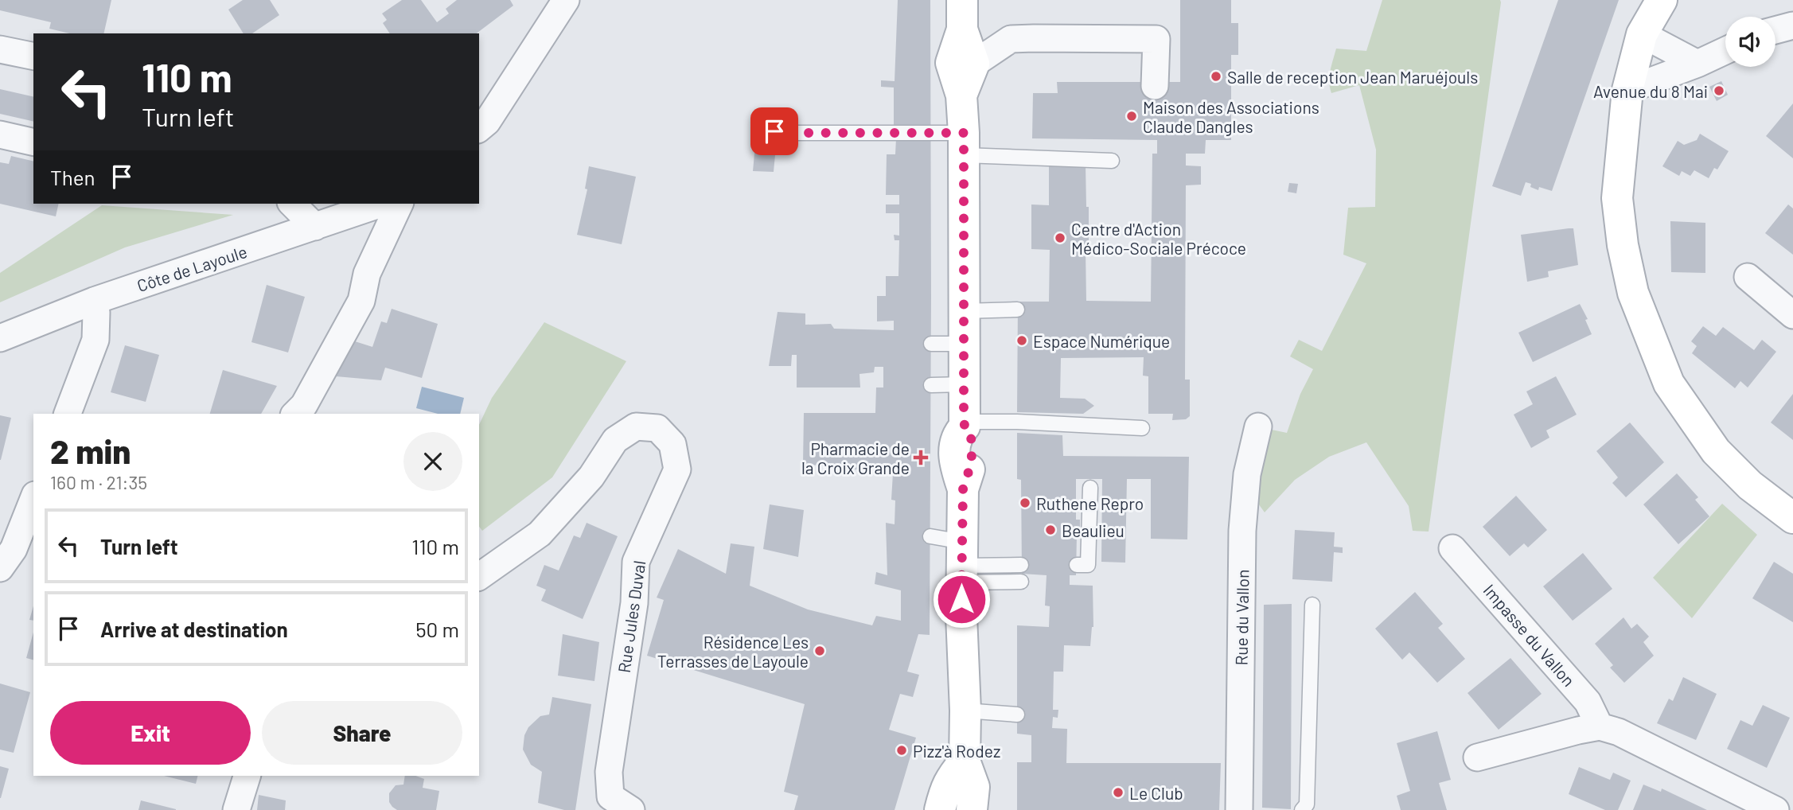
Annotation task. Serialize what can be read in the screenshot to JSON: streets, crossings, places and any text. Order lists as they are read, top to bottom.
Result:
{
  "streets": {
    "street": [
      "Côte de Layoule",
      "Rue Jules Duval",
      "Rue du Vallon",
      "Impasse du Vallon"
    ]
  },
  "places": {
    "other": [
      "Salle de reception Jean Maruéjouls",
      "Avenue du 8 Mai",
      "Maison des Associations Claude Dangles",
      "Centre d'Action Médico-Sociale Précoce",
      "Espace Numérique",
      "Ruthene Repro",
      "Beaulieu",
      "Résidence Les Terrasses de Layoule",
      "Pizz'à Rodez",
      "Le Club"
    ],
    "health": ["Pharmacie de la Croix Grande"]
  },
  "page": {
    "turn": ["110 m", "Turn left"],
    "then": "Then",
    "heading": ["2 min", "160 m · 21:35"],
    "list": [
      {
        "name": "Turn left",
        "value": "110 m"
      },
      {
        "name": "Arrive at destination",
        "value": "50 m"
      }
    ],
    "buttons": ["Exit", "Share"]
  }
}
